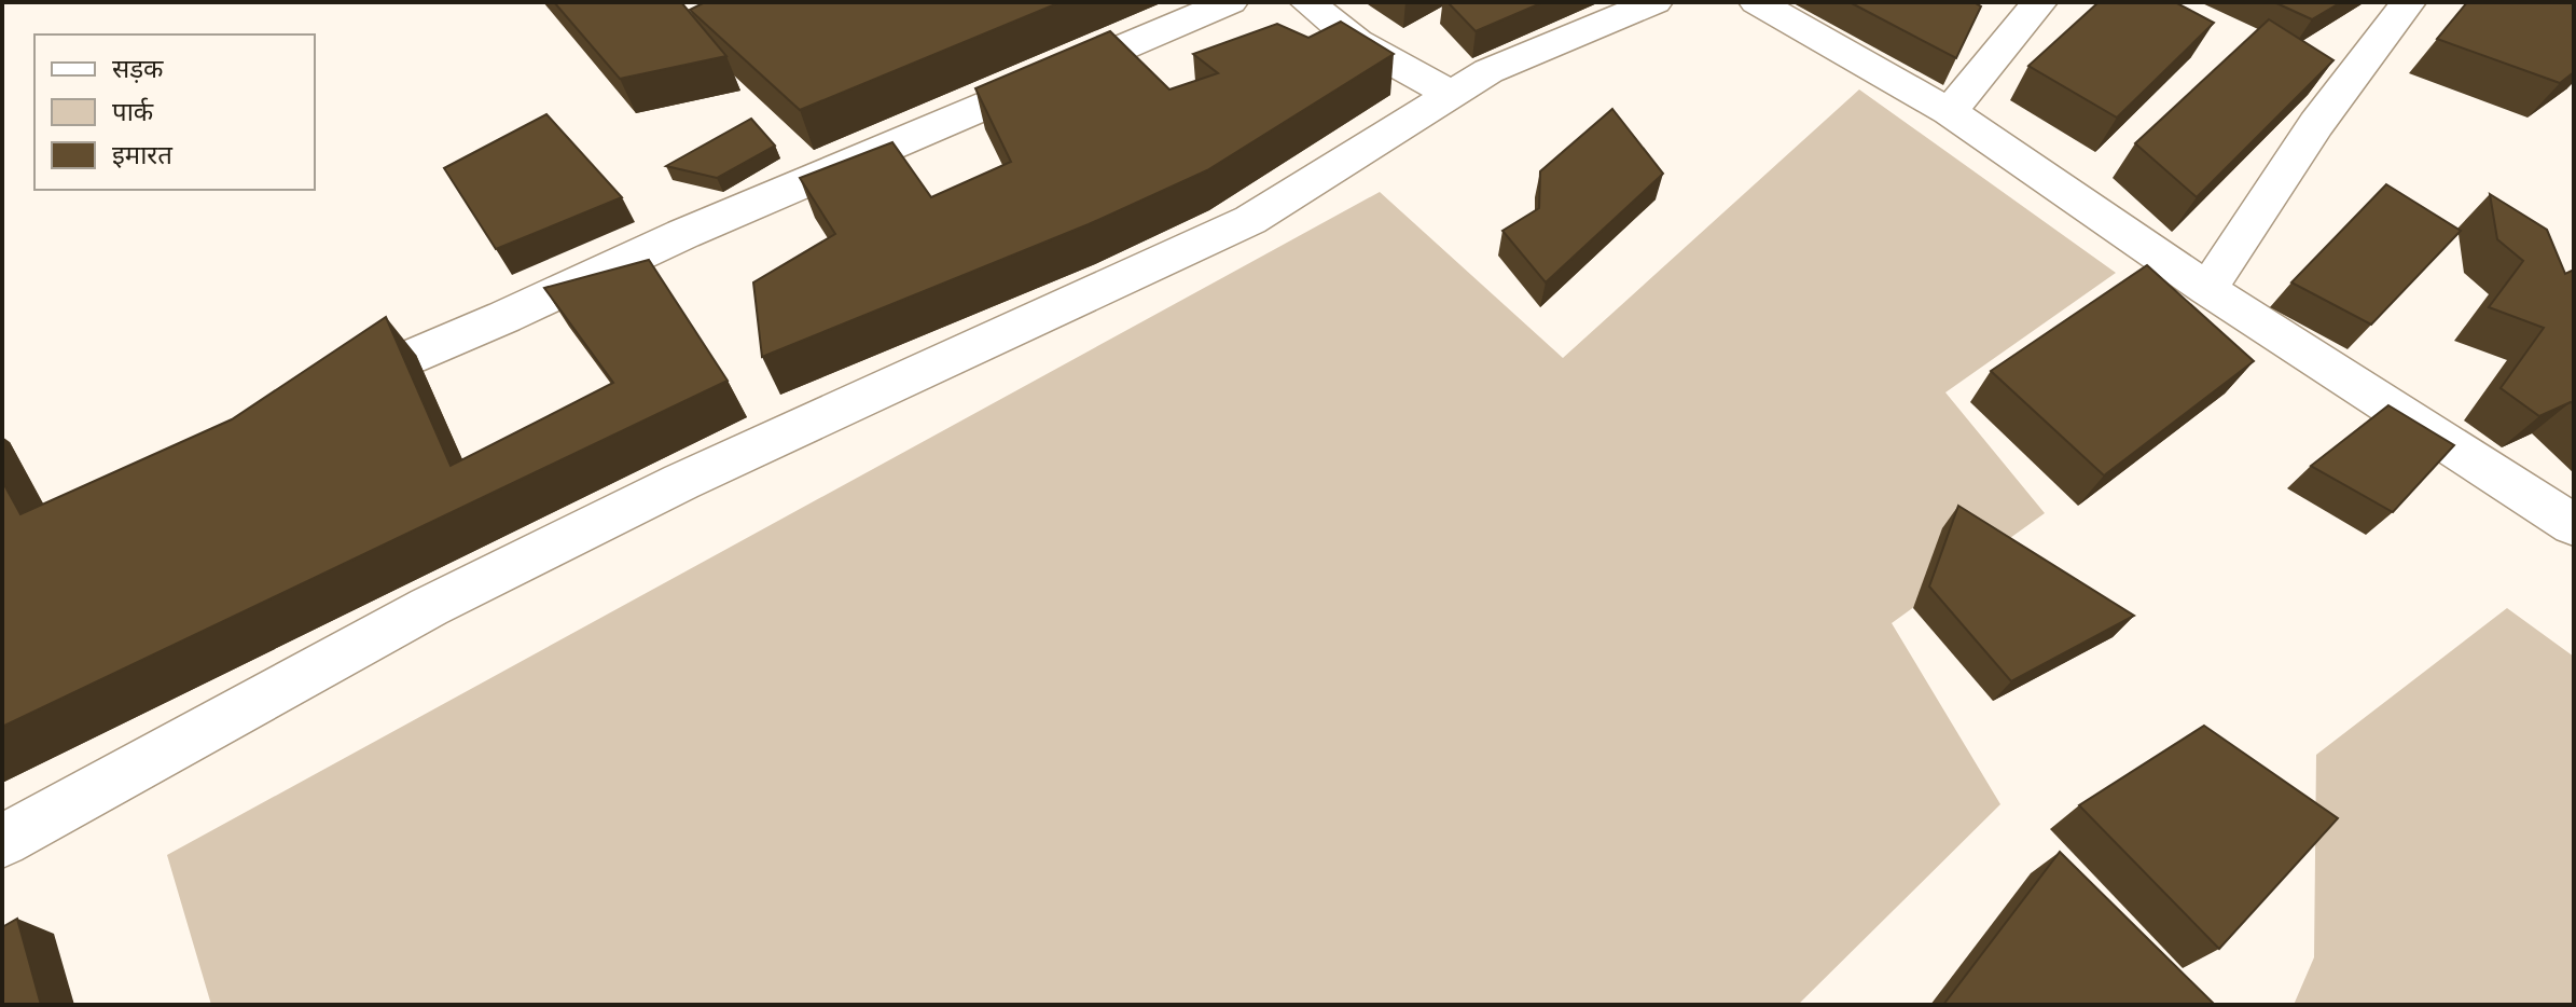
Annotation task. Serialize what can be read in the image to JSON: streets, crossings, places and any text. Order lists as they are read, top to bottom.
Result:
{
  "legend": ["सड़क", "पार्क", "इमारत"]
}
